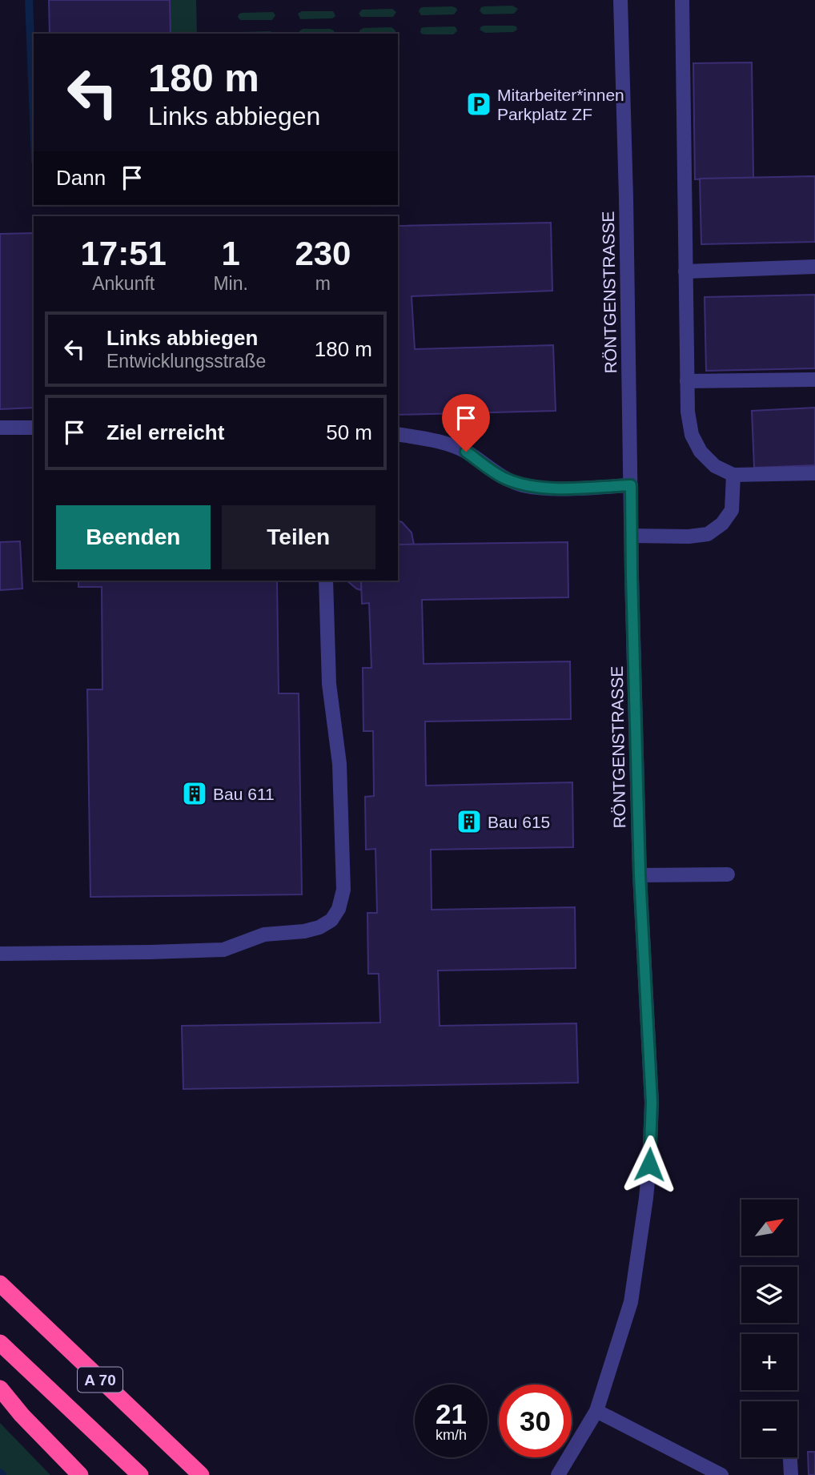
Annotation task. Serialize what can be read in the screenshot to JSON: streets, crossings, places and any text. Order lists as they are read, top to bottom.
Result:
{
  "streets": {
    "highway": ["A 70"],
    "street": ["RÖNTGENSTRASSE"]
  },
  "places": {
    "parking": ["Mitarbeiter*innen Parkplatz ZF"],
    "building": ["Bau 611", "Bau 615"]
  },
  "north": "top right",
  "page": {
    "turn": ["180 m", "Links abbiegen"],
    "then": "Dann",
    "eta": [
      "17:51",
      "Ankunft",
      "1",
      "Min.",
      "230",
      "m"
    ],
    "list": [
      {
        "name": "Links abbiegen",
        "note": "Entwicklungsstraße",
        "value": "180 m"
      },
      {
        "name": "Ziel erreicht",
        "value": "50 m"
      }
    ],
    "buttons": ["Beenden", "Teilen"],
    "map_buttons": ["+", "−"],
    "speed": "21 km/h",
    "limit": "30"
  }
}
